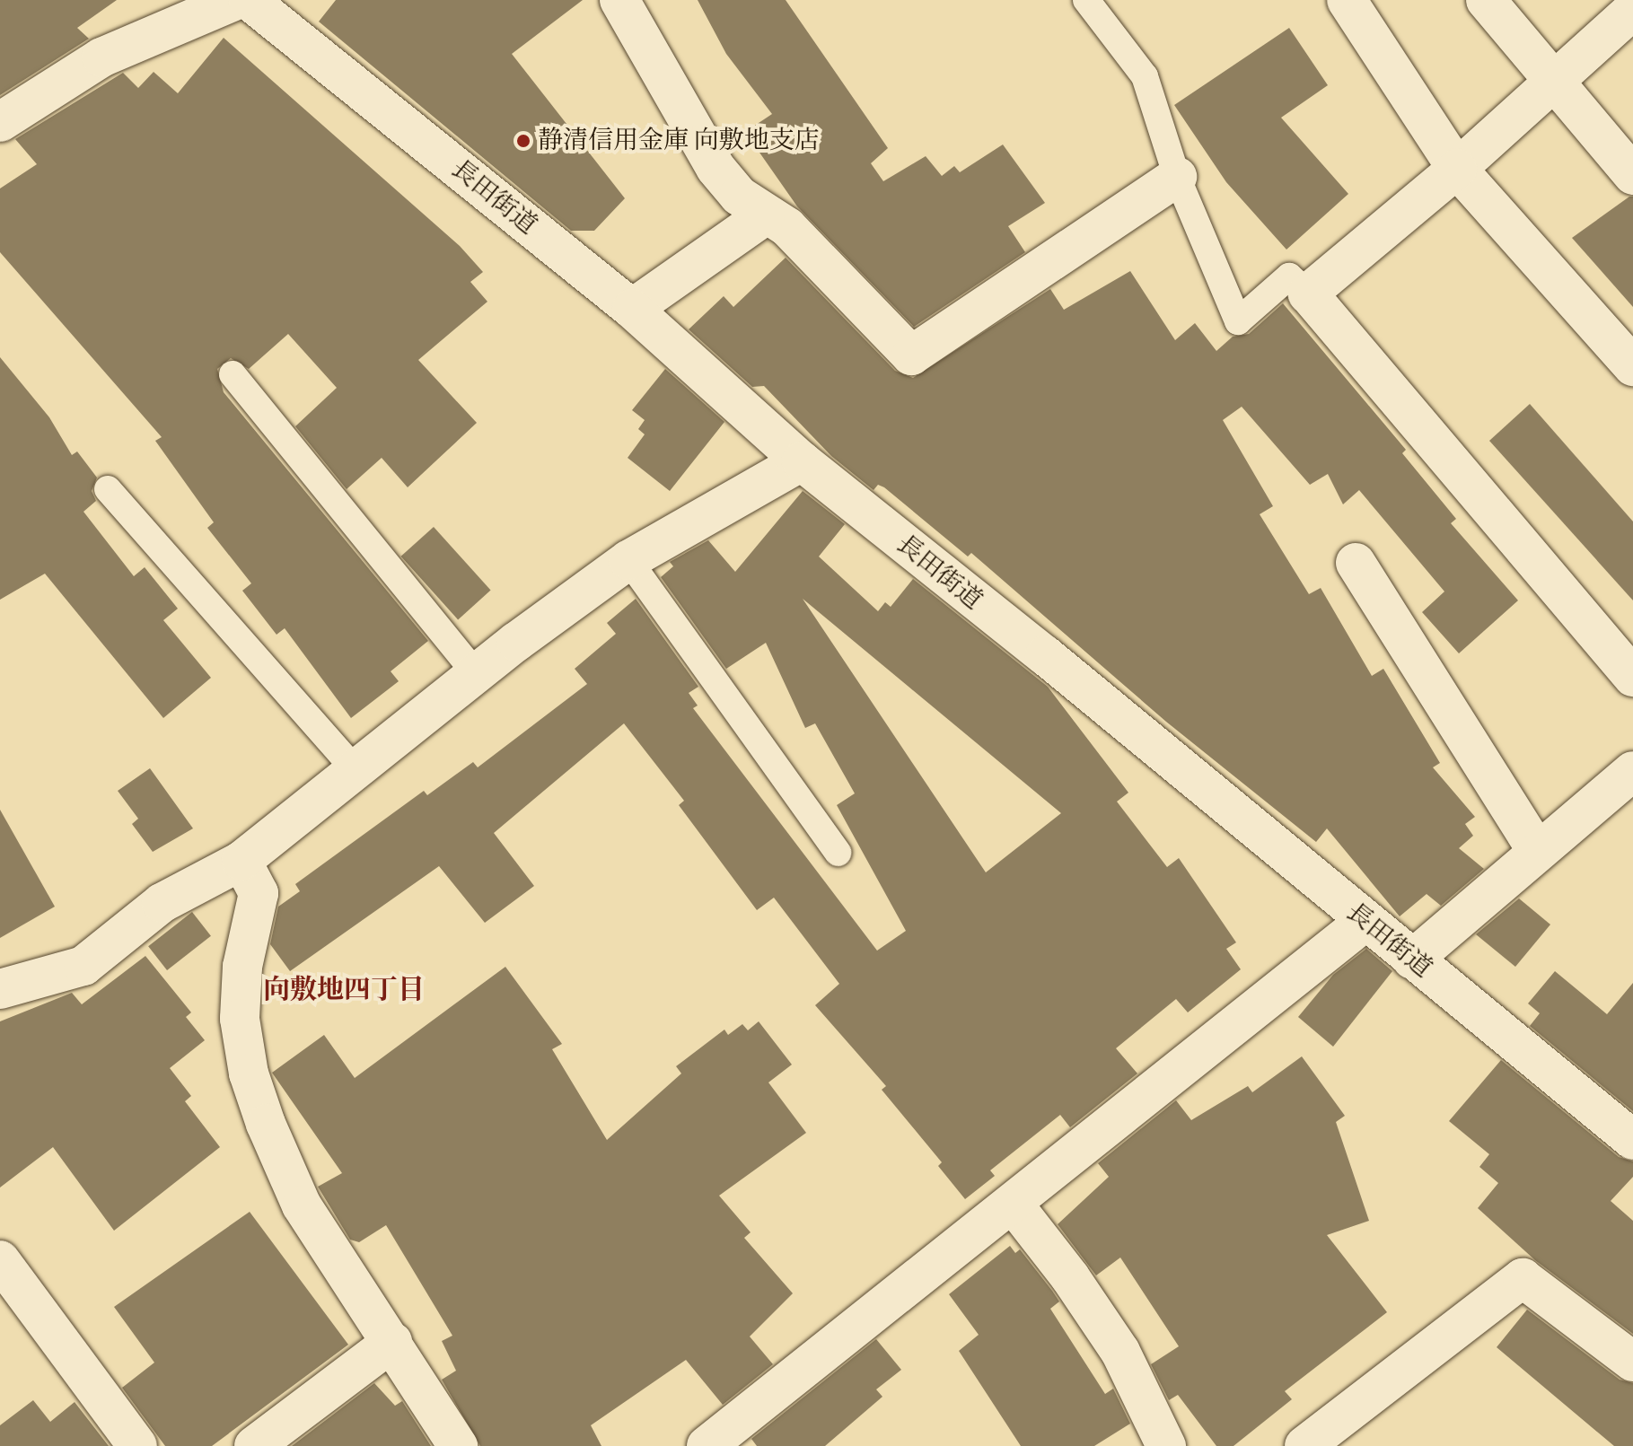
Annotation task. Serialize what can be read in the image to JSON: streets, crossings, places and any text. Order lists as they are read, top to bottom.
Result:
{
  "streets": {
    "street": ["長田街道"]
  },
  "districts": ["向敷地四丁目"],
  "places": ["静清信用金庫 向敷地支店"]
}
